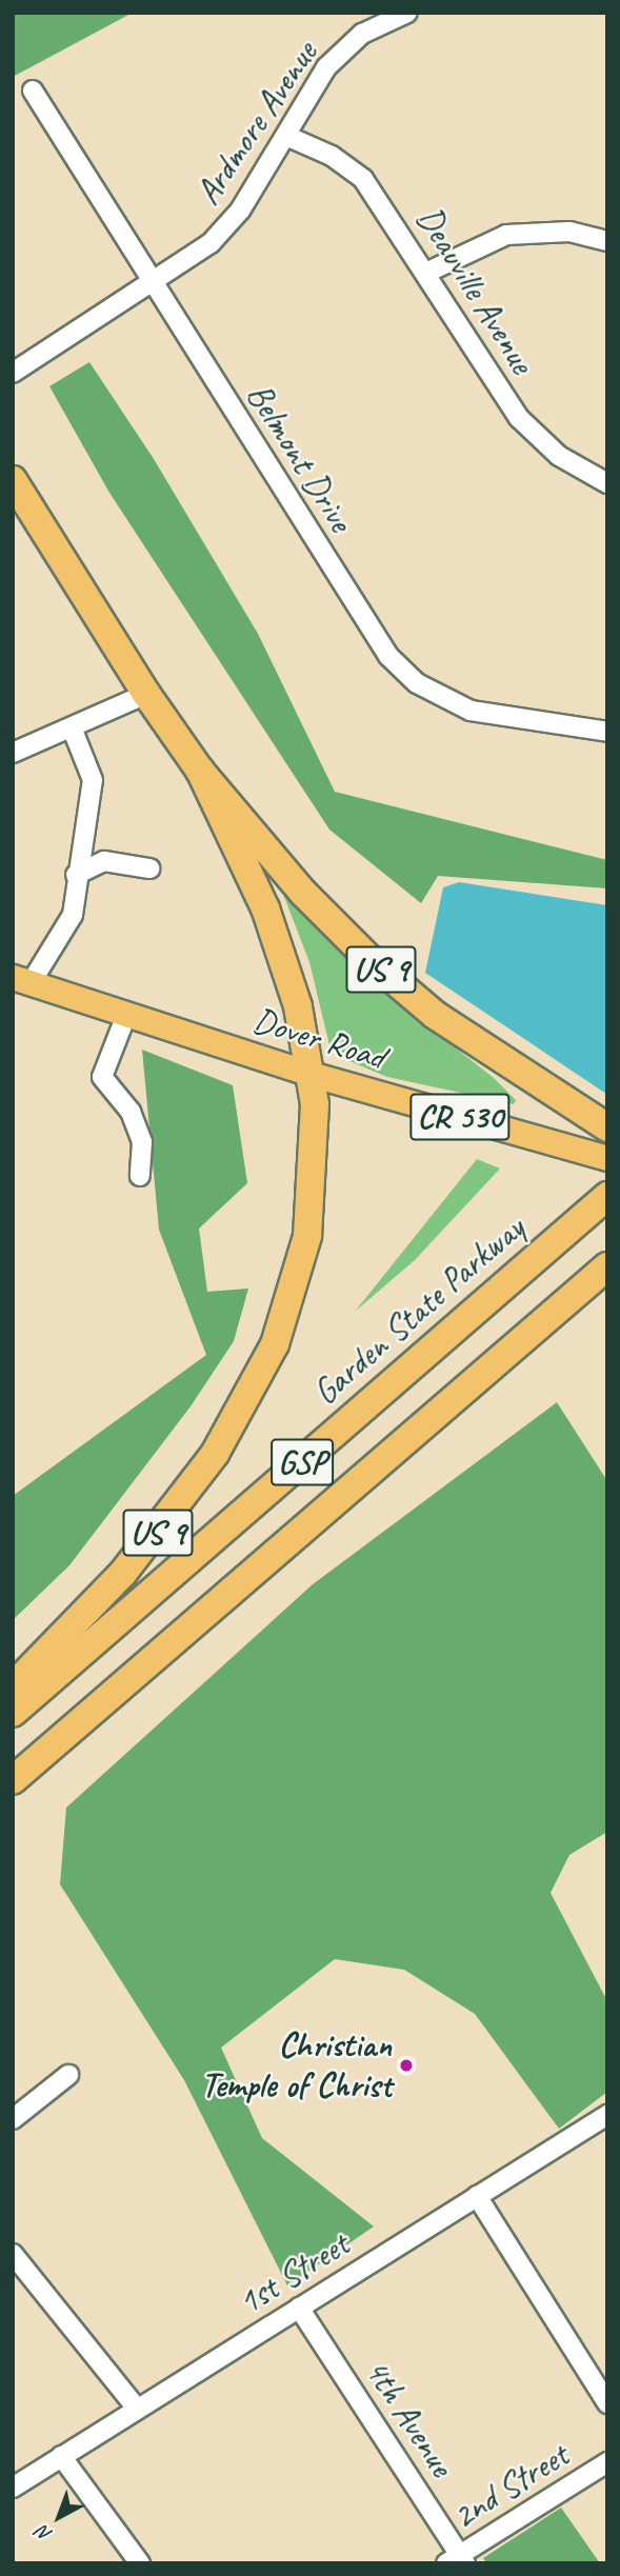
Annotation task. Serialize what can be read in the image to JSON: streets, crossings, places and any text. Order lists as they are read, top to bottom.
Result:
{
  "streets": {
    "highway": ["US 9", "Garden State Parkway", "GSP"],
    "main road": ["Dover Road", "CR 530"],
    "street": [
      "Ardmore Avenue",
      "Deauville Avenue",
      "Belmont Drive",
      "1st Street",
      "4th Avenue",
      "2nd Street"
    ]
  },
  "crossings": [
    ["Ardmore Avenue", "Deauville Avenue"],
    ["Ardmore Avenue", "Belmont Drive"],
    ["US 9", "Dover Road"],
    ["1st Street", "4th Avenue"],
    ["4th Avenue", "2nd Street"]
  ],
  "places": ["Christian Temple of Christ"],
  "north": "bottom left"
}
